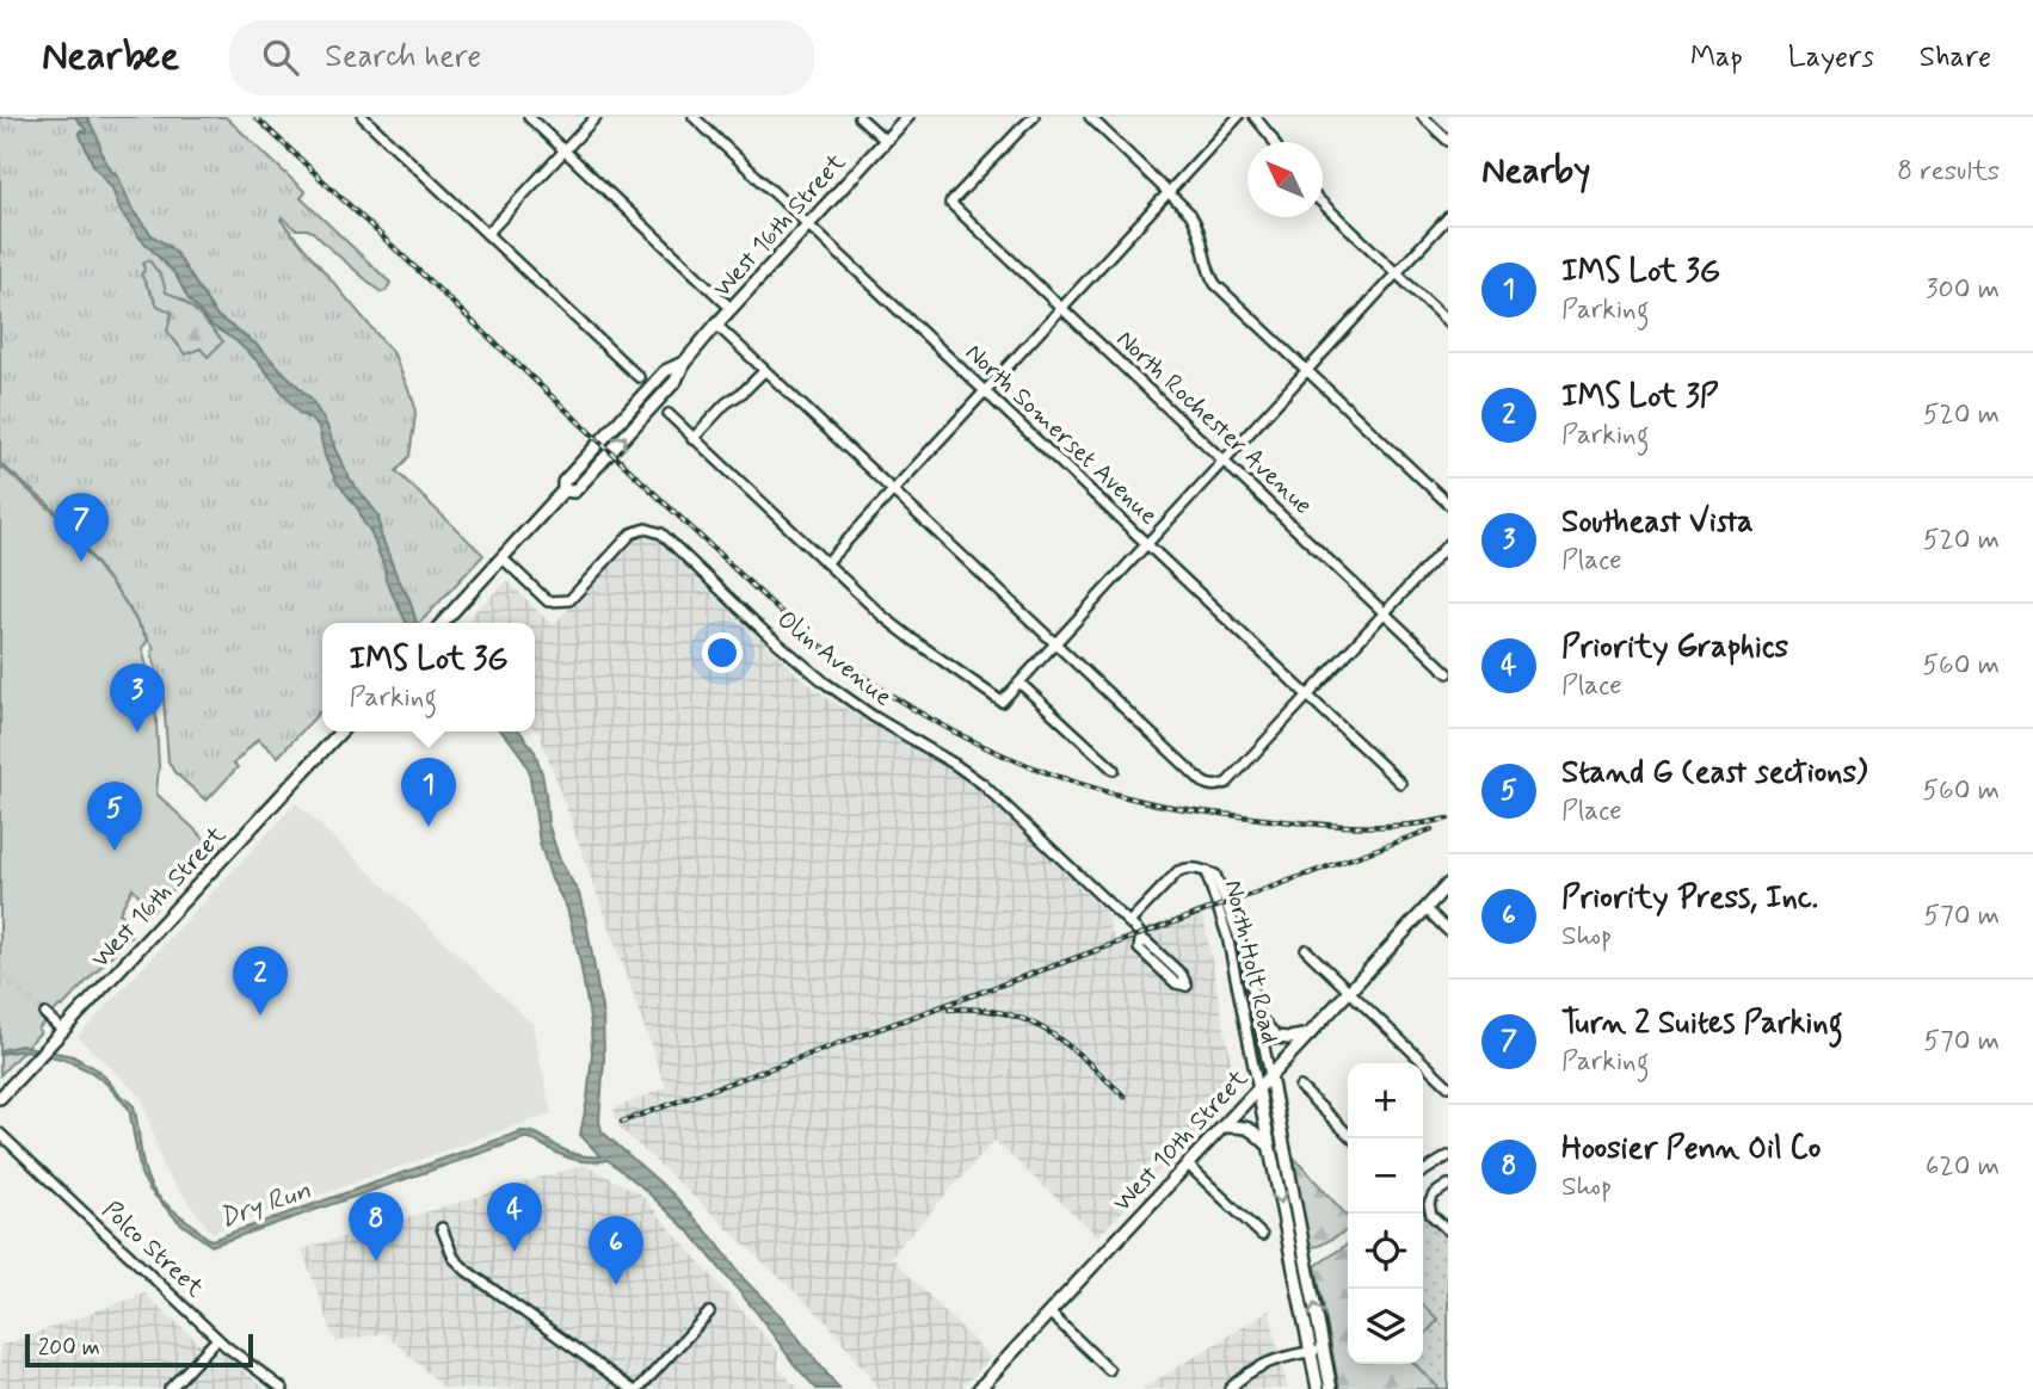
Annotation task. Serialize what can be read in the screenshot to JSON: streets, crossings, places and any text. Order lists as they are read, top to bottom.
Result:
{
  "streets": {
    "main road": ["West 16th Street", "North Holt Road", "West 10th Street"],
    "street": [
      "North Rochester Avenue",
      "North Somerset Avenue",
      "Olin Avenue",
      "Polco Street"
    ]
  },
  "crossings": [
    ["West 16th Street", "North Somerset Avenue"],
    ["West 16th Street", "Olin Avenue"],
    ["North Holt Road", "West 10th Street"]
  ],
  "water": ["Dry Run"],
  "scale_bar": "200 m",
  "north": "top left",
  "page": {
    "header": "Nearbee",
    "search": "Search here",
    "nav": ["Map", "Layers", "Share"],
    "heading": ["Nearby", "8 results"],
    "list": [
      {
        "mark": "1",
        "name": "IMS Lot 3G",
        "note": "Parking",
        "value": "300 m"
      },
      {
        "mark": "2",
        "name": "IMS Lot 3P",
        "note": "Parking",
        "value": "520 m"
      },
      {
        "mark": "3",
        "name": "Southeast Vista",
        "note": "Place",
        "value": "520 m"
      },
      {
        "mark": "4",
        "name": "Priority Graphics",
        "note": "Place",
        "value": "560 m"
      },
      {
        "mark": "5",
        "name": "Stand G (east sections)",
        "note": "Place",
        "value": "560 m"
      },
      {
        "mark": "6",
        "name": "Priority Press, Inc.",
        "note": "Shop",
        "value": "570 m"
      },
      {
        "mark": "7",
        "name": "Turn 2 Suites Parking",
        "note": "Parking",
        "value": "570 m"
      },
      {
        "mark": "8",
        "name": "Hoosier Penn Oil Co",
        "note": "Shop",
        "value": "620 m"
      }
    ],
    "pins": [
      "7",
      "3",
      "1",
      "5",
      "2",
      "4",
      "8",
      "6"
    ],
    "popup": ["IMS Lot 3G", "Parking"],
    "map_buttons": ["+", "−"],
    "scale": "200 m"
  }
}
